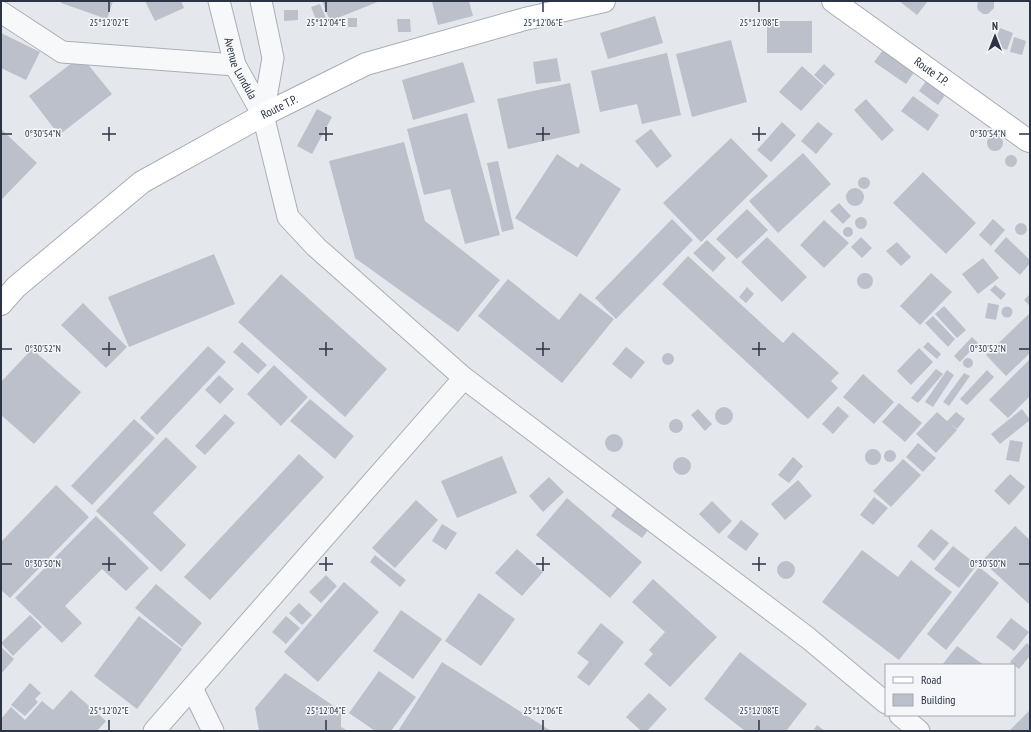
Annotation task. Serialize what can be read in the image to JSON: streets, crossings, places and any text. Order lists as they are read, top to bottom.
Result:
{
  "streets": {
    "street": ["Avenue Lundula", "Route T.P."]
  },
  "crossings": [
    ["Avenue Lundula", "Route T.P."]
  ],
  "legend": ["Road", "Building"],
  "north": "top",
  "coordinates": [
    "25°12'02\"E",
    "25°12'04\"E",
    "25°12'06\"E",
    "25°12'08\"E",
    "0°30'54\"N",
    "0°30'52\"N",
    "0°30'50\"N"
  ]
}
